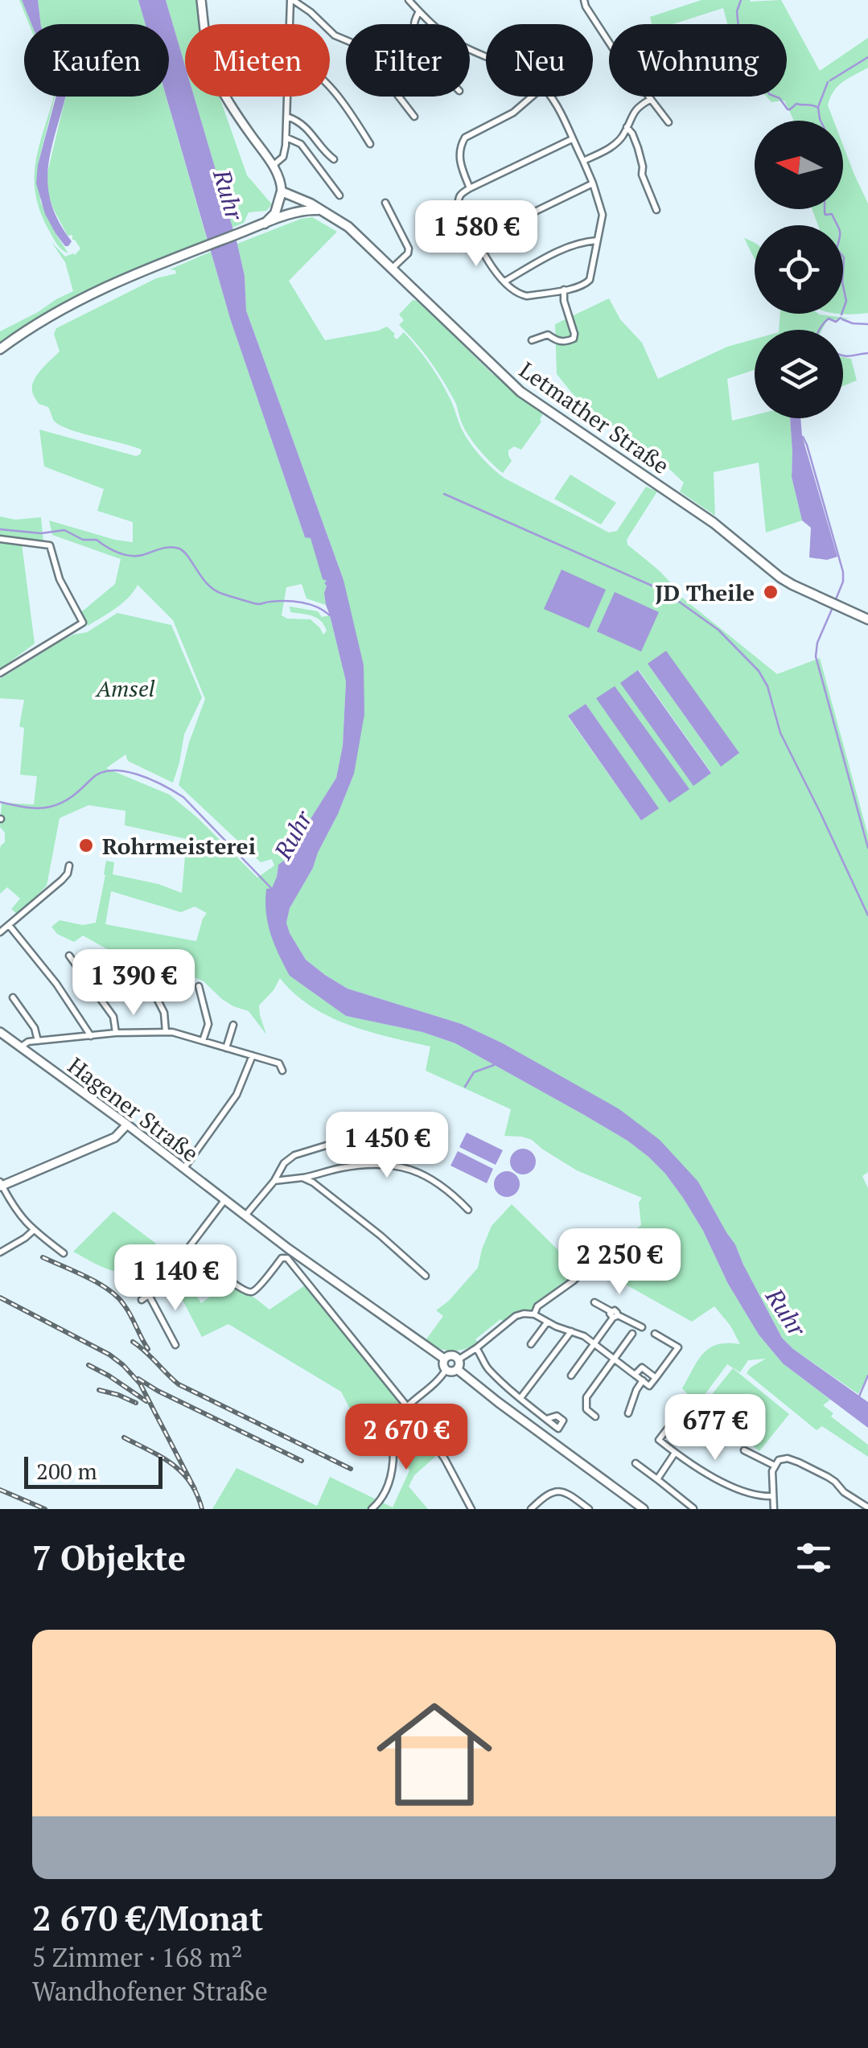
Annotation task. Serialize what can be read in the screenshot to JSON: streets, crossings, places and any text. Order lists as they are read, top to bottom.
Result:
{
  "streets": {
    "main road": ["Letmather Straße", "Hagener Straße"]
  },
  "water": ["Ruhr"],
  "parks": ["Amsel"],
  "places": ["JD Theile", "Rohrmeisterei"],
  "scale_bar": "200 m",
  "north": "left",
  "page": {
    "chip": [
      "Kaufen",
      "Mieten",
      "Filter",
      "Neu",
      "Wohnung"
    ],
    "price": [
      "1 580 €",
      "1 390 €",
      "1 450 €",
      "2 250 €",
      "1 140 €",
      "677 €",
      "2 670 €"
    ],
    "scale": "200 m",
    "heading": "7 Objekte",
    "list": [
      {
        "name": "2 670 €/Monat",
        "note": "5 Zimmer · 168 m² · Wandhofener Straße"
      }
    ]
  }
}
